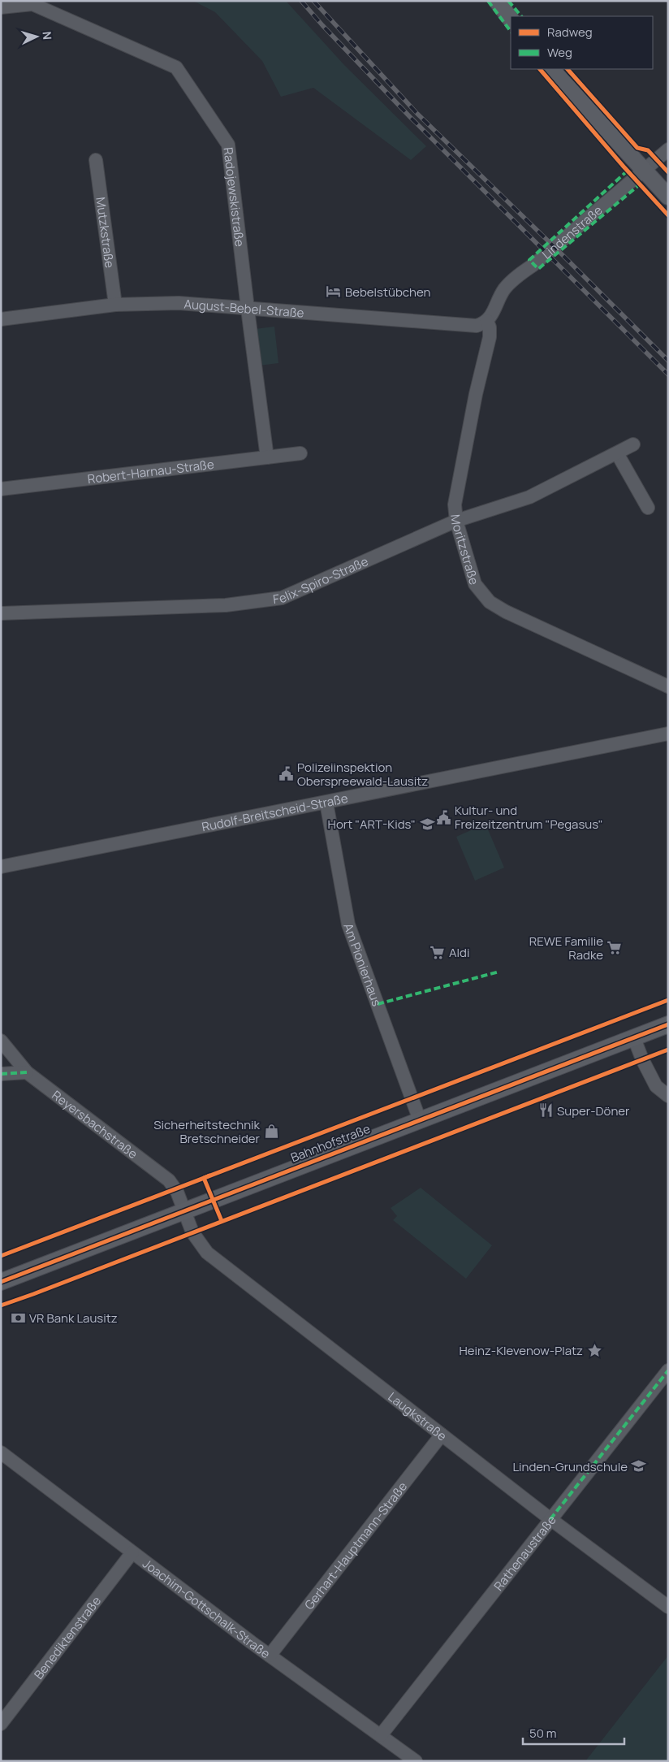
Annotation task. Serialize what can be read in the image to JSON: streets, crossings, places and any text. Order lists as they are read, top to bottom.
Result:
{
  "streets": {
    "main road": ["Bahnhofstraße"],
    "street": [
      "Radojewskistraße",
      "Lindenstraße",
      "Mutzkstraße",
      "August-Bebel-Straße",
      "Robert-Harnau-Straße",
      "Moritzstraße",
      "Felix-Spiro-Straße",
      "Rudolf-Breitscheid-Straße",
      "Am Pionierhaus",
      "Reyersbachstraße",
      "Laugkstraße",
      "Gerhart-Hauptmann-Straße",
      "Rathenaustraße",
      "Joachim-Gottschalk-Straße",
      "Benediktenstraße"
    ]
  },
  "crossings": [
    ["Radojewskistraße", "August-Bebel-Straße"],
    ["Radojewskistraße", "Robert-Harnau-Straße"],
    ["Lindenstraße", "August-Bebel-Straße"],
    ["Lindenstraße", "Moritzstraße"],
    ["Mutzkstraße", "August-Bebel-Straße"],
    ["August-Bebel-Straße", "Moritzstraße"],
    ["Moritzstraße", "Felix-Spiro-Straße"],
    ["Rudolf-Breitscheid-Straße", "Am Pionierhaus"],
    ["Am Pionierhaus", "Bahnhofstraße"],
    ["Reyersbachstraße", "Bahnhofstraße"],
    ["Reyersbachstraße", "Laugkstraße"],
    ["Bahnhofstraße", "Laugkstraße"],
    ["Laugkstraße", "Gerhart-Hauptmann-Straße"],
    ["Laugkstraße", "Rathenaustraße"],
    ["Gerhart-Hauptmann-Straße", "Joachim-Gottschalk-Straße"],
    ["Rathenaustraße", "Joachim-Gottschalk-Straße"],
    ["Joachim-Gottschalk-Straße", "Benediktenstraße"]
  ],
  "places": {
    "hotel": ["Bebelstübchen"],
    "public building": ["Polizeiinspektion Oberspreewald-Lausitz", "Kultur- und Freizeitzentrum \"Pegasus\""],
    "school or university": ["Hort \"ART-Kids\"", "Linden-Grundschule"],
    "supermarket": ["REWE Familie Radke", "Aldi"],
    "restaurant": ["Super-Döner"],
    "shop": ["Sicherheitstechnik Bretschneider"],
    "bank": ["VR Bank Lausitz"],
    "place": ["Heinz-Klevenow-Platz"]
  },
  "legend": ["Radweg", "Weg"],
  "scale_bar": "50 m",
  "north": "right"
}
